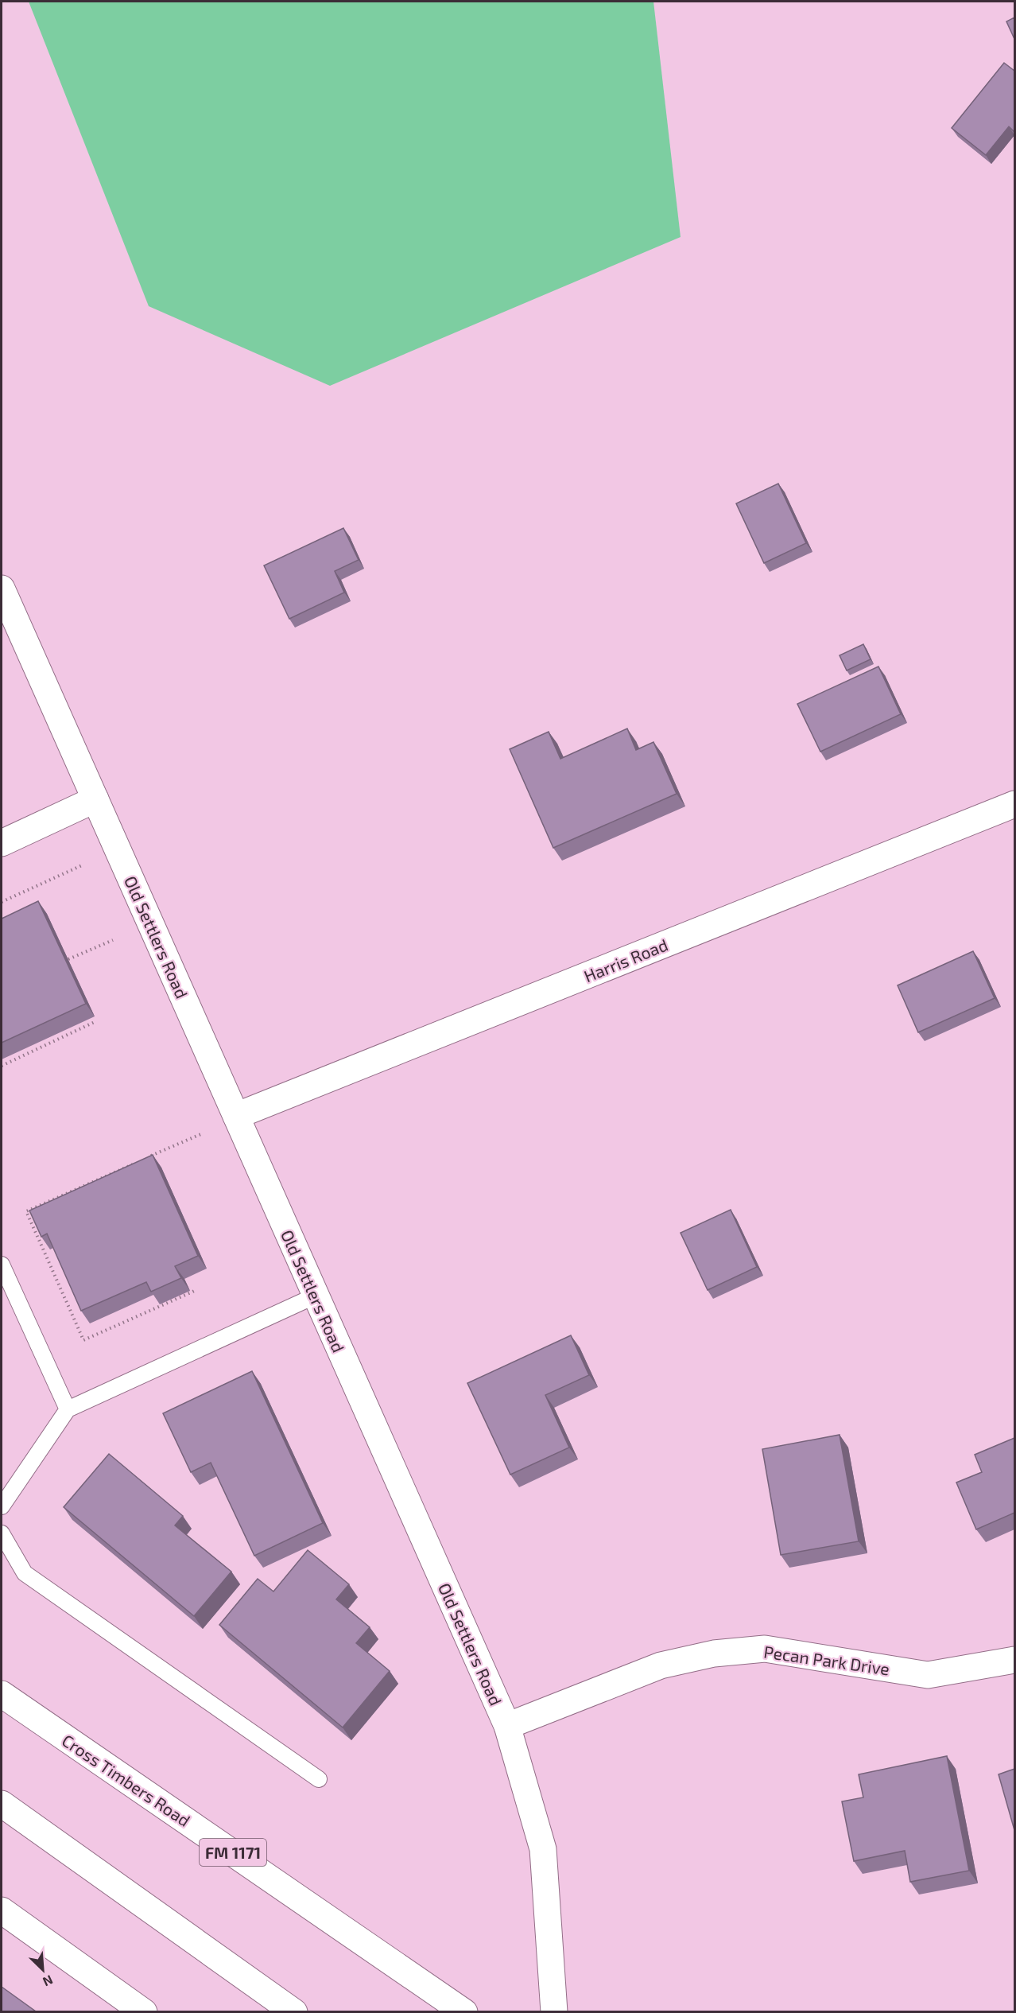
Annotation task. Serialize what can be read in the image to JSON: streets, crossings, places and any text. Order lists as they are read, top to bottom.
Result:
{
  "streets": {
    "main road": [
      "Old Settlers Road",
      "Harris Road",
      "Pecan Park Drive",
      "Cross Timbers Road",
      "FM 1171"
    ]
  },
  "crossings": [
    ["Old Settlers Road", "Harris Road"],
    ["Old Settlers Road", "Pecan Park Drive"]
  ],
  "north": "bottom right"
}
